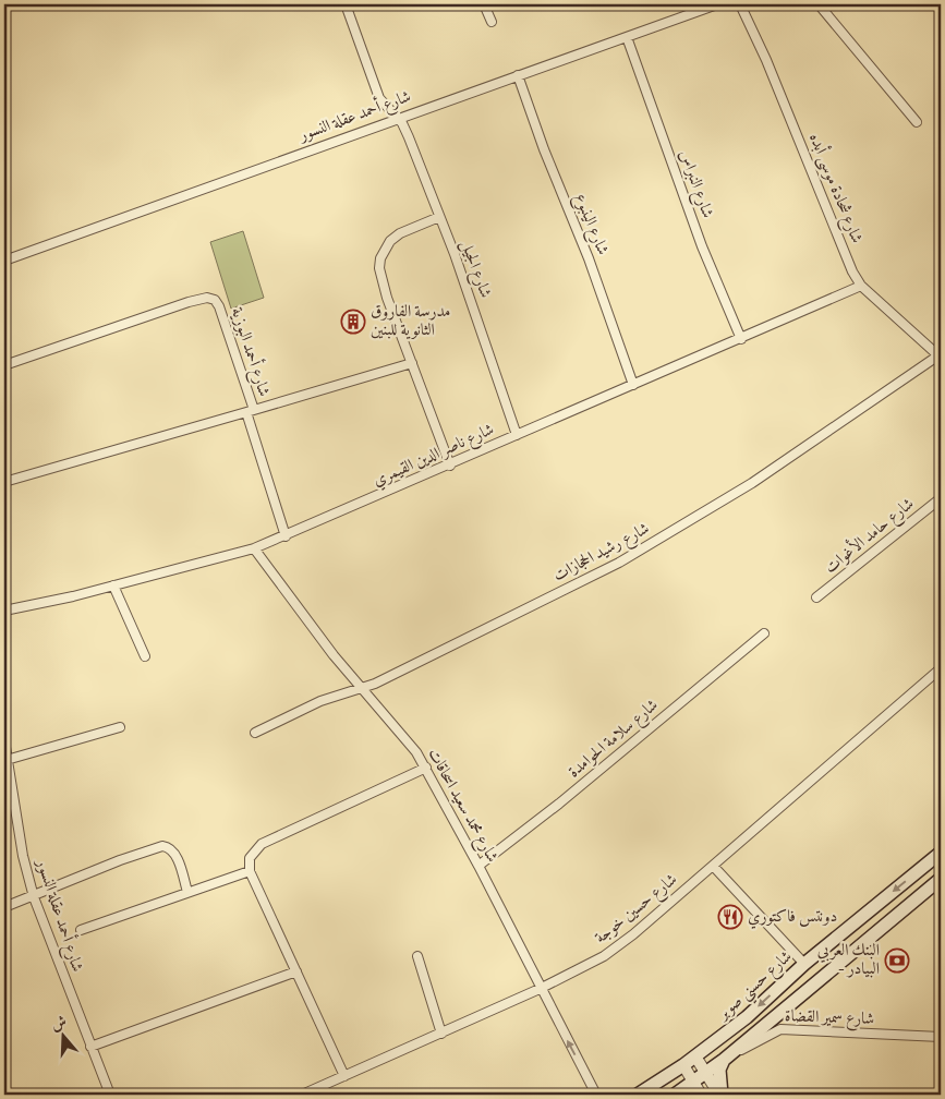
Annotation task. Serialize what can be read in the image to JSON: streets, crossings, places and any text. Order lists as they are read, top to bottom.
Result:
{
  "streets": {
    "main road": ["شارع حسني صوبر"],
    "street": [
      "شارع أحمد عقلة النسور",
      "شارع النبراس",
      "شارع شحادة موسى أبده",
      "شارع الينبوع",
      "شارع الجيل",
      "شارع أحمد البوزية",
      "شارع ناصر الدين القيمري",
      "شارع حامد الأغوات",
      "شارع رشيد الحجازات",
      "شارع سلامة الحوامدة",
      "شارع محمد سعيد اسحاقات",
      "شارع حسين خوجة",
      "شارع سمير القضاة"
    ]
  },
  "crossings": [
    ["شارع أحمد عقلة النسور", "شارع النبراس"],
    ["شارع أحمد عقلة النسور", "شارع الينبوع"],
    ["شارع أحمد عقلة النسور", "شارع الجيل"],
    ["شارع النبراس", "شارع ناصر الدين القيمري"],
    ["شارع شحادة موسى أبده", "شارع ناصر الدين القيمري"],
    ["شارع شحادة موسى أبده", "شارع رشيد الحجازات"],
    ["شارع الينبوع", "شارع ناصر الدين القيمري"],
    ["شارع الجيل", "شارع ناصر الدين القيمري"],
    ["شارع ناصر الدين القيمري", "شارع محمد سعيد اسحاقات"],
    ["شارع رشيد الحجازات", "شارع محمد سعيد اسحاقات"],
    ["شارع سلامة الحوامدة", "شارع محمد سعيد اسحاقات"],
    ["شارع محمد سعيد اسحاقات", "شارع حسين خوجة"]
  ],
  "places": {
    "building": ["مدرسة الفاروق الثانوية للبنين"],
    "restaurant": ["دونتس فاكتوري"],
    "bank": ["البنك العربي - البيادر"]
  },
  "north": "top"
}
